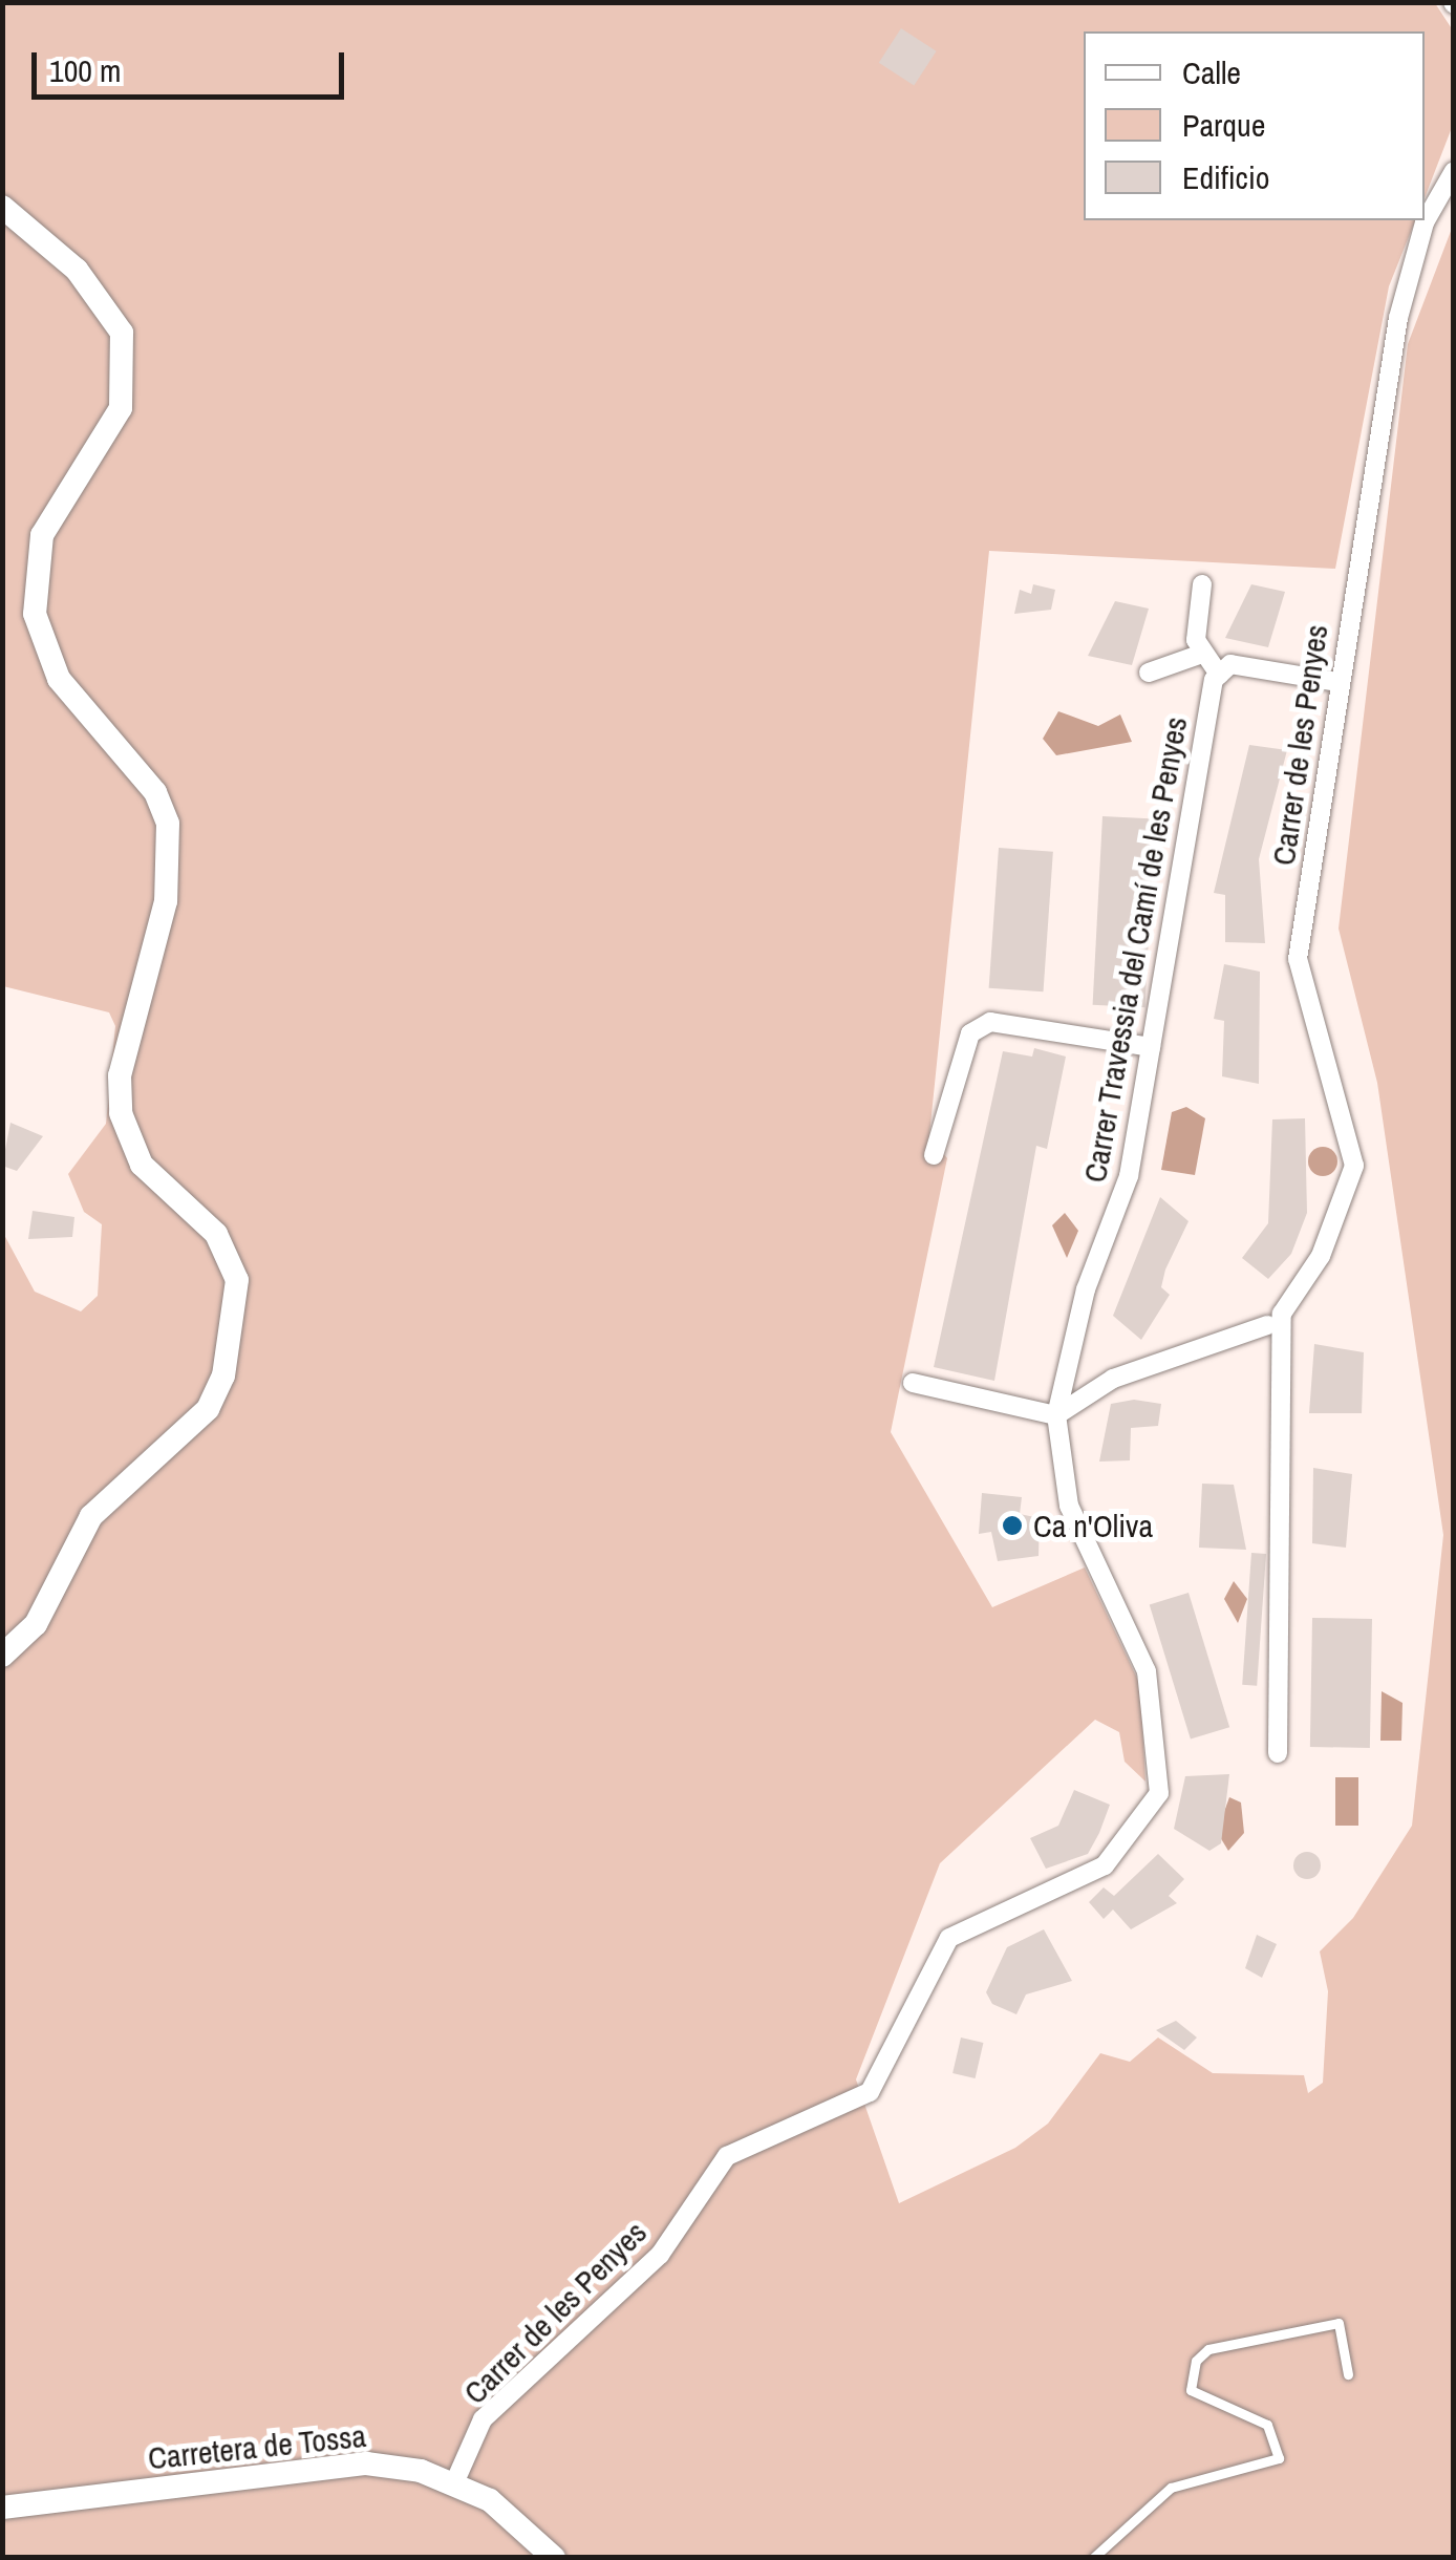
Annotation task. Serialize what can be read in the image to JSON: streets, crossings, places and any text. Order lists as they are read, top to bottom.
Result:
{
  "streets": {
    "main road": ["Carretera de Tossa"],
    "street": ["Carrer de les Penyes", "Carrer Travessia del Camí de les Penyes"]
  },
  "crossings": [
    ["Carrer de les Penyes", "Carrer Travessia del Camí de les Penyes"],
    ["Carrer de les Penyes", "Carretera de Tossa"]
  ],
  "places": ["Ca n'Oliva"],
  "legend": ["Calle", "Parque", "Edificio"],
  "scale_bar": "100 m"
}
